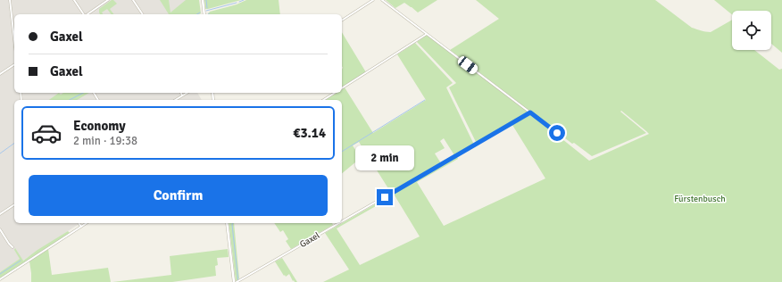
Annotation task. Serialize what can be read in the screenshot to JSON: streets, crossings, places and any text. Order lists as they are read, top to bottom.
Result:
{
  "streets": {
    "street": ["Gaxel"]
  },
  "parks": ["Fürstenbusch"],
  "page": {
    "banner": ["Gaxel", "Gaxel"],
    "list": [
      {
        "name": "Economy",
        "note": "2 min · 19:38",
        "value": "€3.14"
      }
    ],
    "bubble": "2 min",
    "buttons": "Confirm"
  }
}
